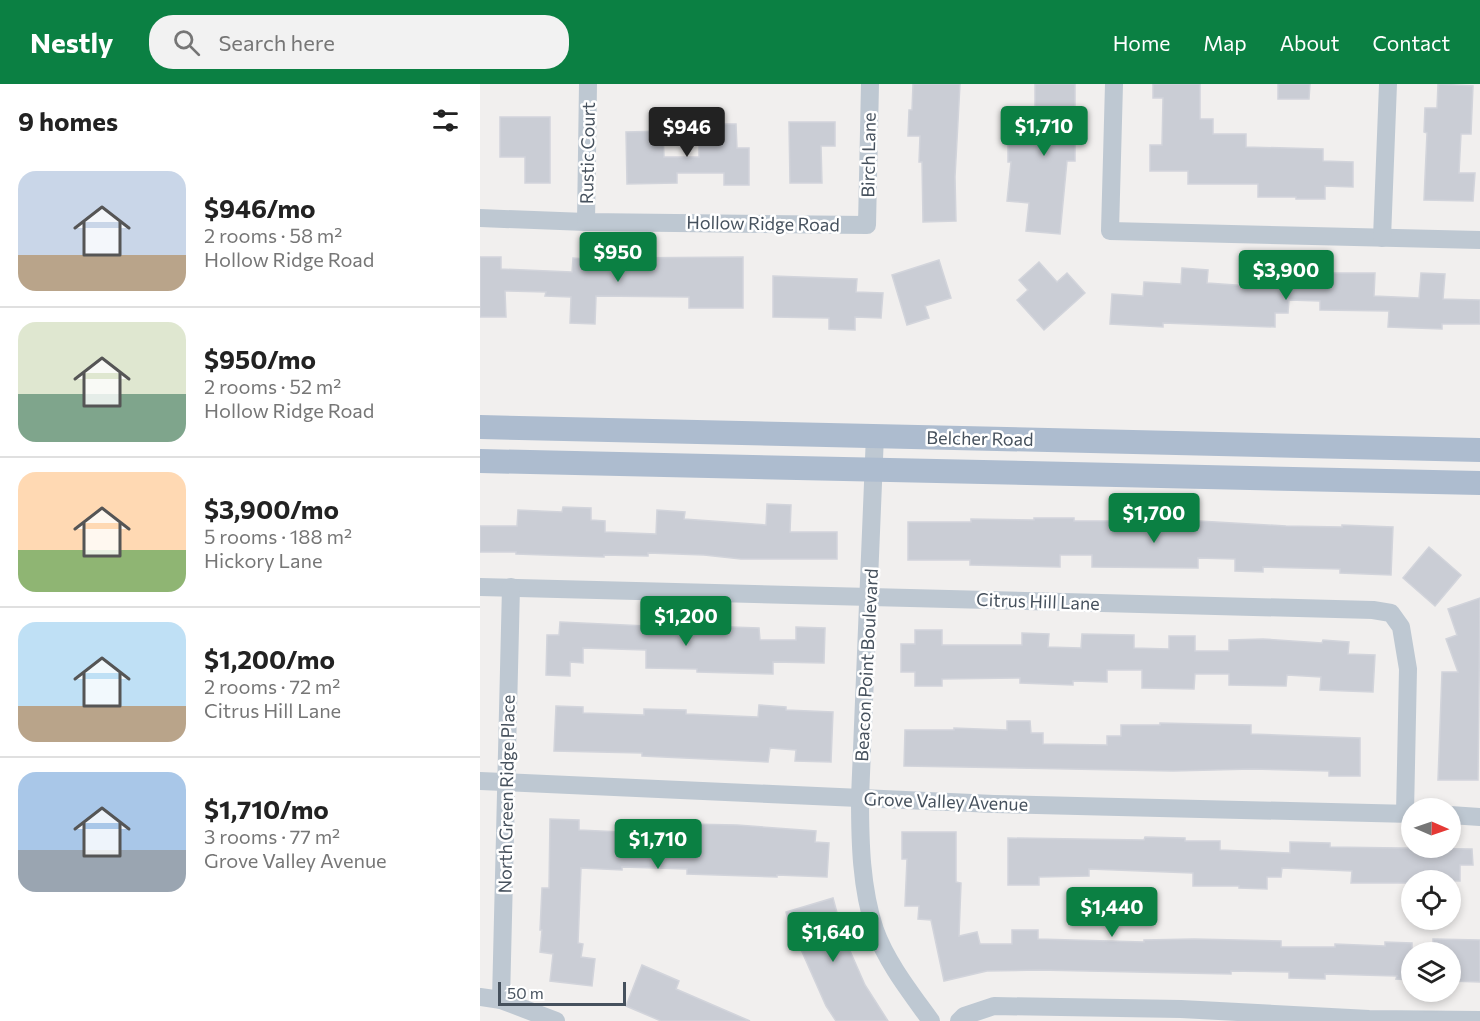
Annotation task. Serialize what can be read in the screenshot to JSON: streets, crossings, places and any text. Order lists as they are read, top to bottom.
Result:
{
  "streets": {
    "main road": ["Belcher Road"],
    "street": [
      "Rustic Court",
      "Birch Lane",
      "Hollow Ridge Road",
      "Citrus Hill Lane",
      "Beacon Point Boulevard",
      "North Green Ridge Place",
      "Grove Valley Avenue"
    ]
  },
  "crossings": [
    ["Rustic Court", "Hollow Ridge Road"],
    ["Birch Lane", "Hollow Ridge Road"],
    ["Belcher Road", "Beacon Point Boulevard"],
    ["Citrus Hill Lane", "Beacon Point Boulevard"],
    ["Citrus Hill Lane", "North Green Ridge Place"],
    ["Beacon Point Boulevard", "Grove Valley Avenue"],
    ["North Green Ridge Place", "Grove Valley Avenue"]
  ],
  "scale_bar": "50 m",
  "north": "right",
  "page": {
    "header": "Nestly",
    "search": "Search here",
    "nav": [
      "Home",
      "Map",
      "About",
      "Contact"
    ],
    "heading": "9 homes",
    "price": [
      "$1,710",
      "$946",
      "$950",
      "$3,900",
      "$1,700",
      "$1,200",
      "$1,710",
      "$1,440",
      "$1,640"
    ],
    "list": [
      {
        "name": "$946/mo",
        "note": "2 rooms · 58 m² · Hollow Ridge Road"
      },
      {
        "name": "$950/mo",
        "note": "2 rooms · 52 m² · Hollow Ridge Road"
      },
      {
        "name": "$3,900/mo",
        "note": "5 rooms · 188 m² · Hickory Lane"
      },
      {
        "name": "$1,200/mo",
        "note": "2 rooms · 72 m² · Citrus Hill Lane"
      },
      {
        "name": "$1,710/mo",
        "note": "3 rooms · 77 m² · Grove Valley Avenue"
      }
    ],
    "scale": "50 m"
  }
}
